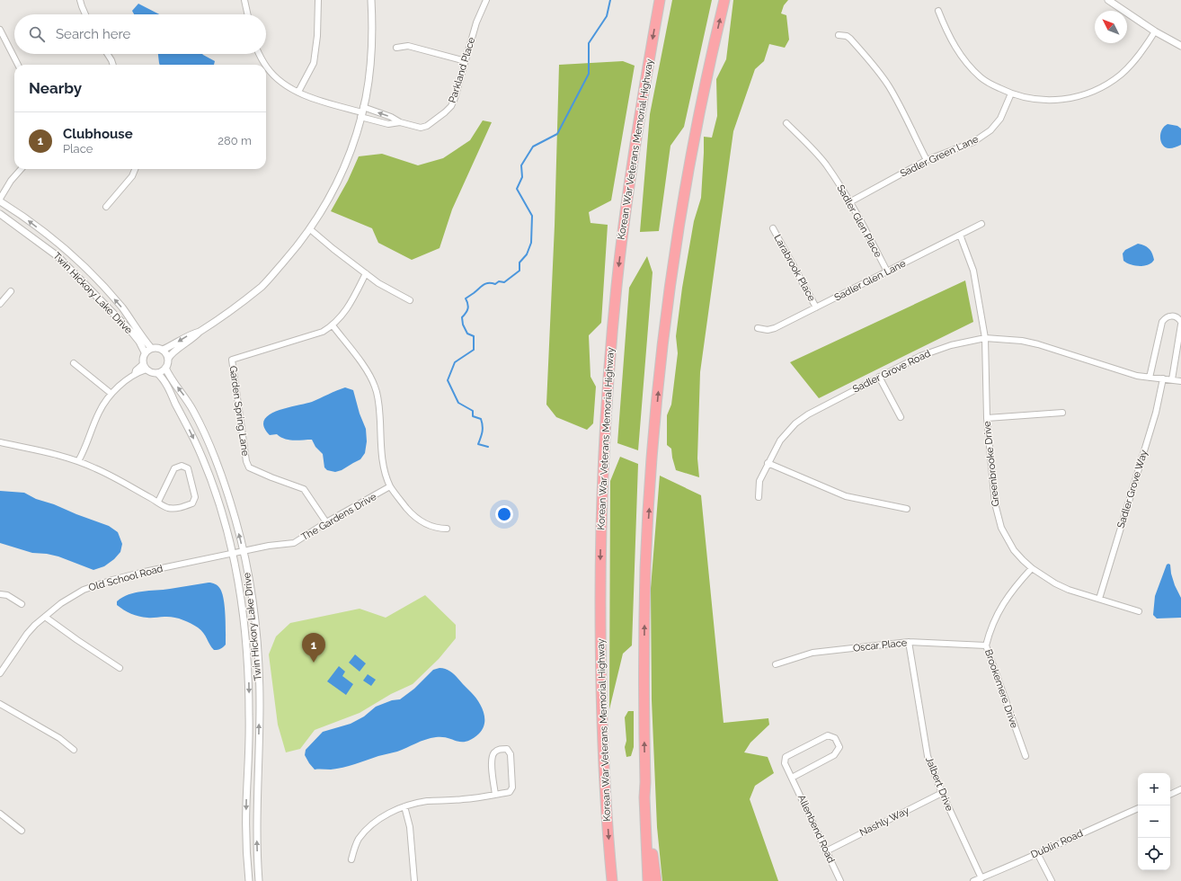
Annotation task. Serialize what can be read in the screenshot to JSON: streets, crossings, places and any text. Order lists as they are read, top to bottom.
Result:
{
  "streets": {
    "highway": ["Korean War Veterans Memorial Highway"],
    "street": [
      "Parkland Place",
      "Sadler Green Lane",
      "Sadler Glen Place",
      "Larabrook Place",
      "Sadler Glen Lane",
      "Twin Hickory Lake Drive",
      "Sadler Grove Road",
      "Garden Spring Lane",
      "Greenbrooke Drive",
      "Sadler Grove Way",
      "The Gardens Drive",
      "Old School Road",
      "Oscar Place",
      "Brookemere Drive",
      "Jalbert Drive",
      "Nashly Way",
      "Allenbend Road",
      "Dublin Road"
    ]
  },
  "crossings": [
    ["Sadler Green Lane", "Sadler Glen Place"],
    ["Sadler Glen Place", "Sadler Glen Lane"],
    ["Larabrook Place", "Sadler Glen Lane"],
    ["Sadler Glen Lane", "Greenbrooke Drive"],
    ["Twin Hickory Lake Drive", "The Gardens Drive"],
    ["Twin Hickory Lake Drive", "Old School Road"],
    ["Sadler Grove Road", "Greenbrooke Drive"],
    ["Sadler Grove Road", "Sadler Grove Way"],
    ["Garden Spring Lane", "The Gardens Drive"],
    ["Greenbrooke Drive", "Sadler Grove Way"],
    ["Greenbrooke Drive", "Brookemere Drive"],
    ["The Gardens Drive", "Old School Road"],
    ["Oscar Place", "Brookemere Drive"],
    ["Oscar Place", "Jalbert Drive"],
    ["Jalbert Drive", "Nashly Way"],
    ["Jalbert Drive", "Dublin Road"],
    ["Nashly Way", "Allenbend Road"]
  ],
  "north": "top left",
  "page": {
    "search": "Search here",
    "heading": "Nearby",
    "list": [
      {
        "mark": "1",
        "name": "Clubhouse",
        "note": "Place",
        "value": "280 m"
      }
    ],
    "pins": "1",
    "map_buttons": ["+", "−"]
  }
}
